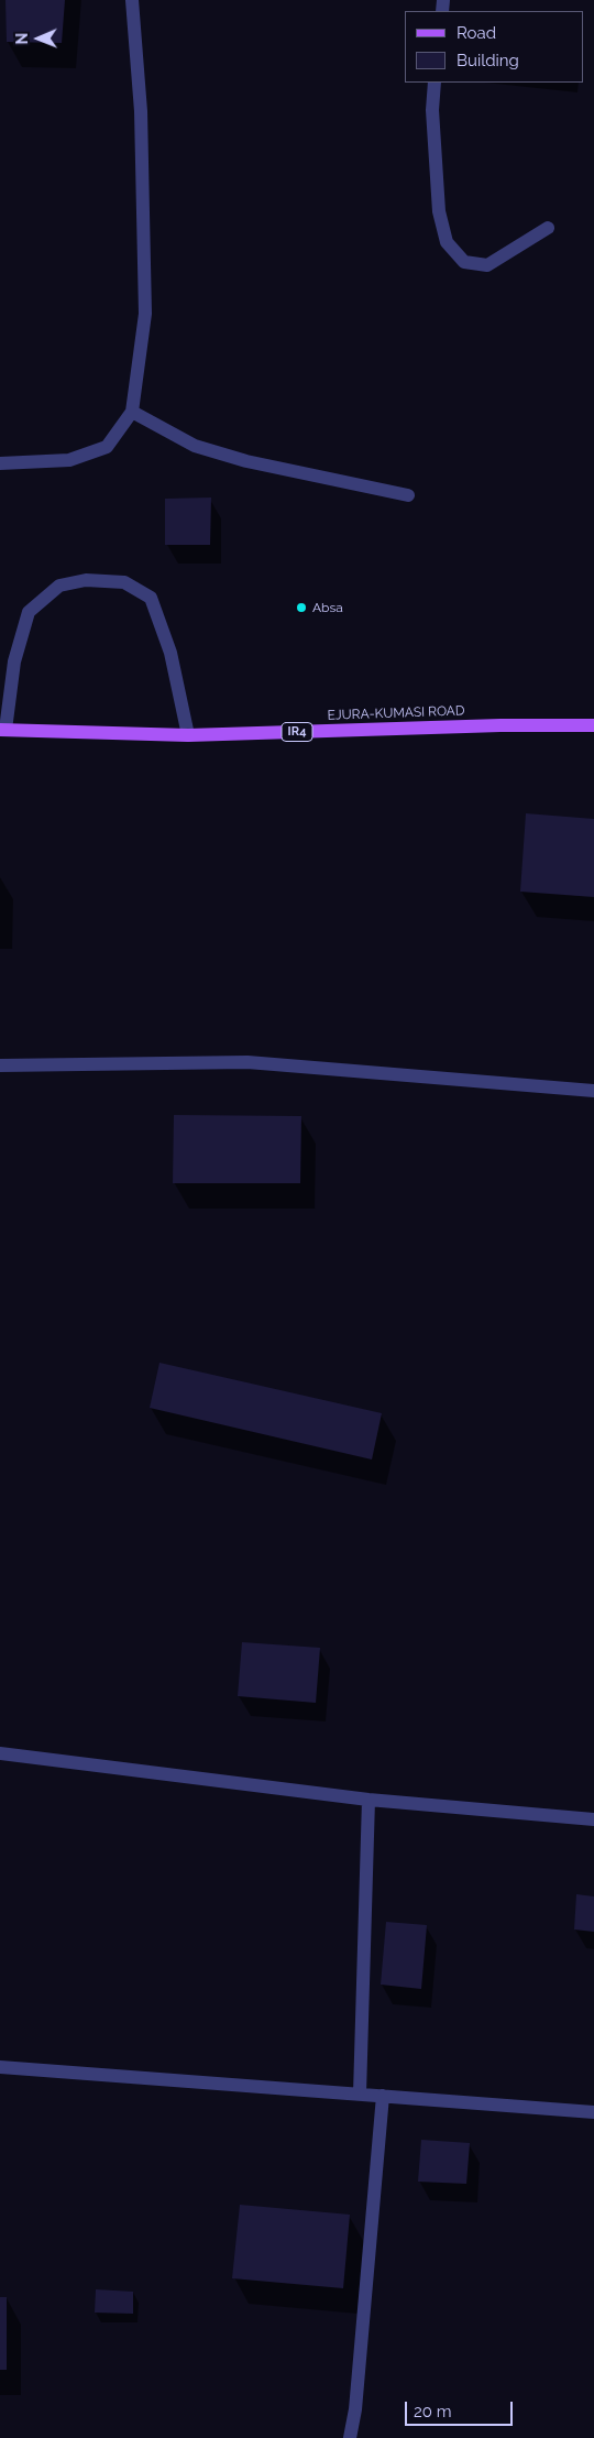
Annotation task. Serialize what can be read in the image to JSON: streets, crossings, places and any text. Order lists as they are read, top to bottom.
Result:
{
  "streets": {
    "main road": ["EJURA-KUMASI ROAD", "IR4"]
  },
  "places": ["Absa"],
  "legend": ["Road", "Building"],
  "scale_bar": "20 m",
  "north": "left"
}
